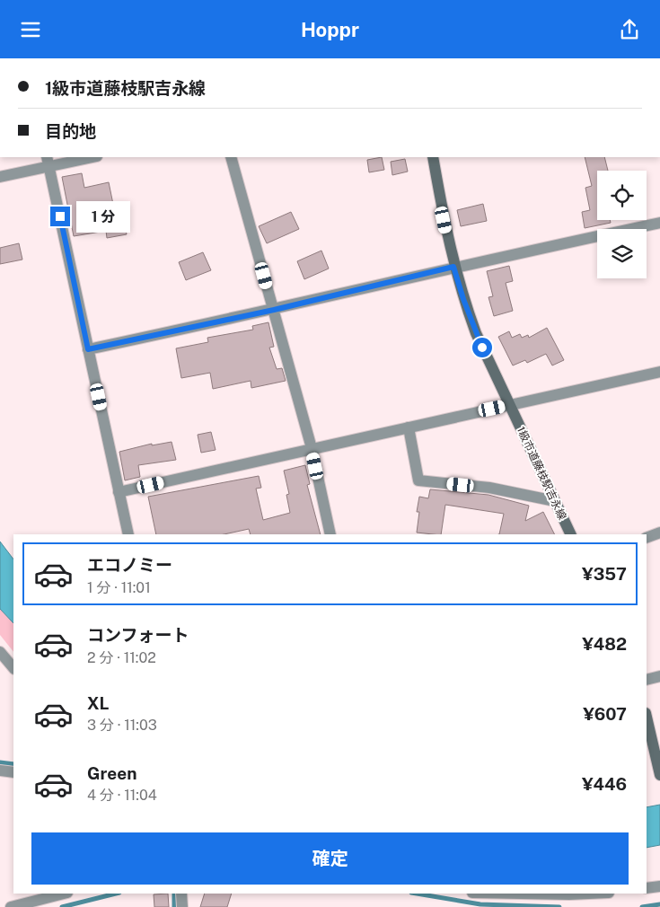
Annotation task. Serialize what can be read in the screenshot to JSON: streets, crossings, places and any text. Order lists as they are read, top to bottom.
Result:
{
  "streets": {
    "street": ["1級市道藤枝駅吉永線"]
  },
  "page": {
    "header": "Hoppr",
    "banner": ["1級市道藤枝駅吉永線", "目的地"],
    "bubble": "1 分",
    "list": [
      {
        "name": "エコノミー",
        "note": "1 分 · 11:01",
        "value": "¥357"
      },
      {
        "name": "コンフォート",
        "note": "2 分 · 11:02",
        "value": "¥482"
      },
      {
        "name": "XL",
        "note": "3 分 · 11:03",
        "value": "¥607"
      },
      {
        "name": "Green",
        "note": "4 分 · 11:04",
        "value": "¥446"
      }
    ],
    "buttons": "確定"
  }
}
